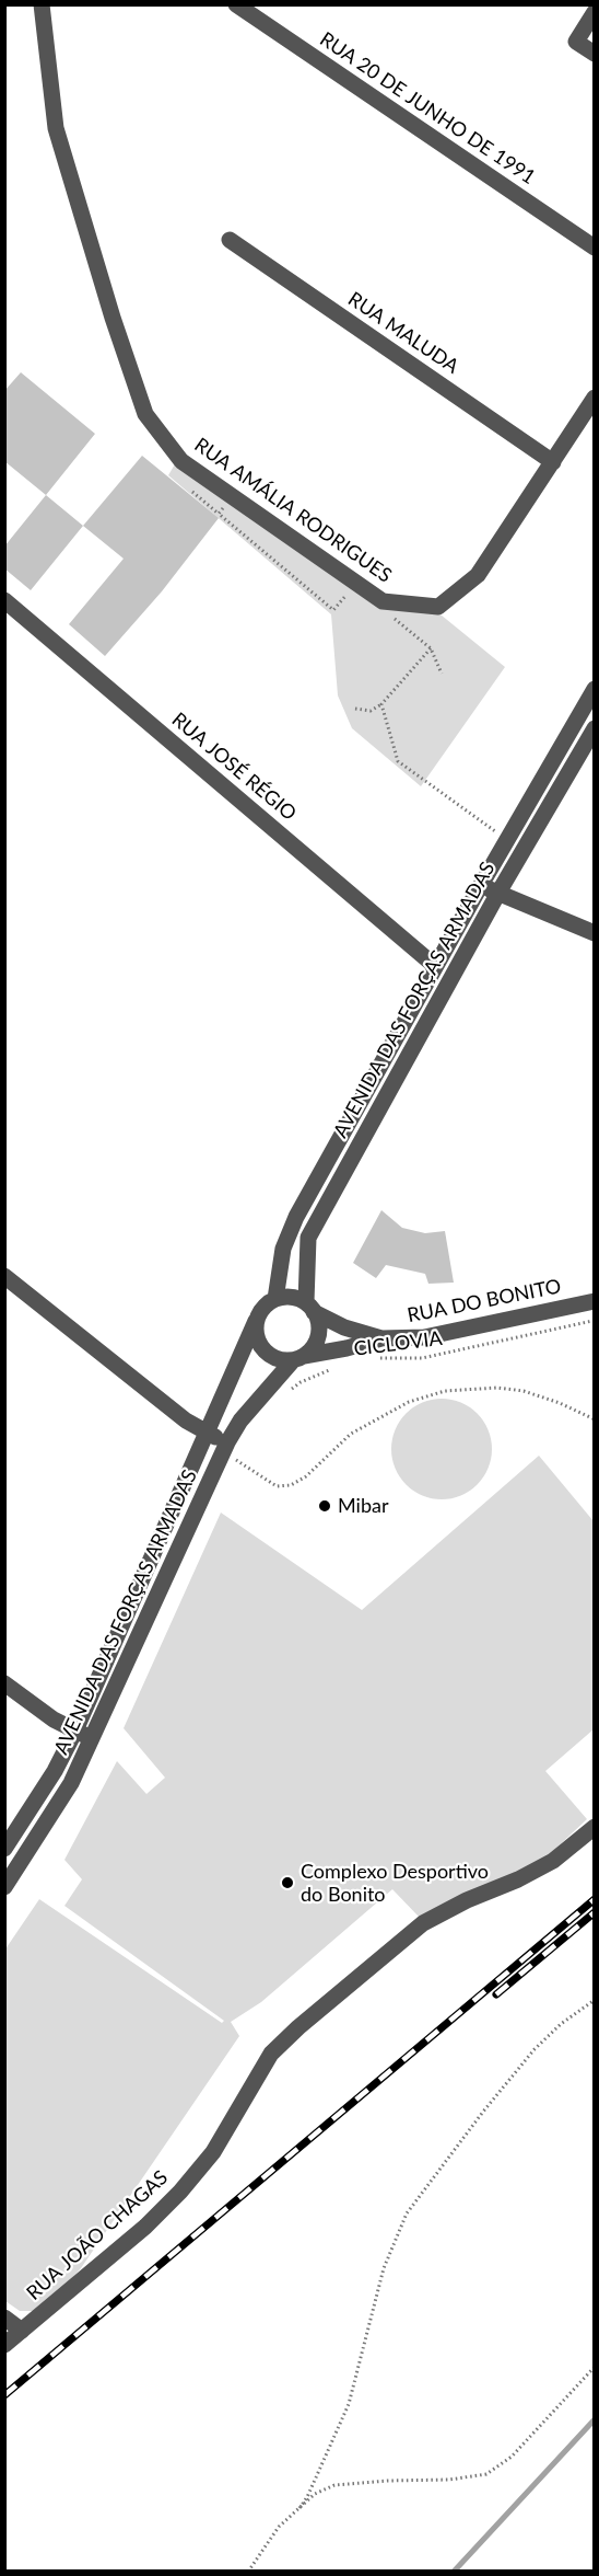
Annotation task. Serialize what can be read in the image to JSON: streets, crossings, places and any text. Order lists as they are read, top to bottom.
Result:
{
  "streets": {
    "street": [
      "RUA 20 DE JUNHO DE 1991",
      "RUA MALUDA",
      "RUA AMÁLIA RODRIGUES",
      "RUA JOSÉ RÉGIO",
      "AVENIDA DAS FORÇAS ARMADAS",
      "RUA DO BONITO",
      "RUA JOÃO CHAGAS"
    ],
    "path": ["CICLOVIA"]
  },
  "crossings": [
    ["RUA MALUDA", "RUA AMÁLIA RODRIGUES"],
    ["RUA JOSÉ RÉGIO", "AVENIDA DAS FORÇAS ARMADAS"],
    ["AVENIDA DAS FORÇAS ARMADAS", "RUA DO BONITO"]
  ],
  "places": ["Mibar", "Complexo Desportivo do Bonito"]
}
